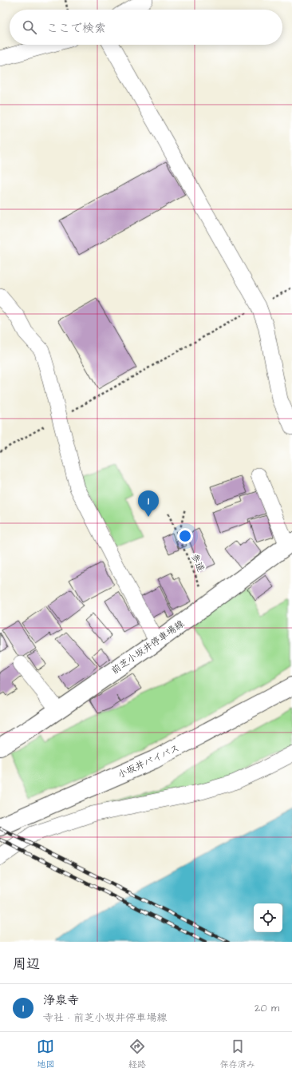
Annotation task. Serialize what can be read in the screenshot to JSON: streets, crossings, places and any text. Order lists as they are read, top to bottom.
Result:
{
  "streets": {
    "main road": ["前芝小坂井停車場線", "小坂井バイパス"],
    "path": ["参道"]
  },
  "page": {
    "search": "ここで検索",
    "pins": "1",
    "heading": "周辺",
    "list": [
      {
        "mark": "1",
        "name": "浄泉寺",
        "note": "寺社 · 前芝小坂井停車場線",
        "value": "20 m"
      }
    ],
    "nav": ["地図", "経路", "保存済み"]
  }
}
